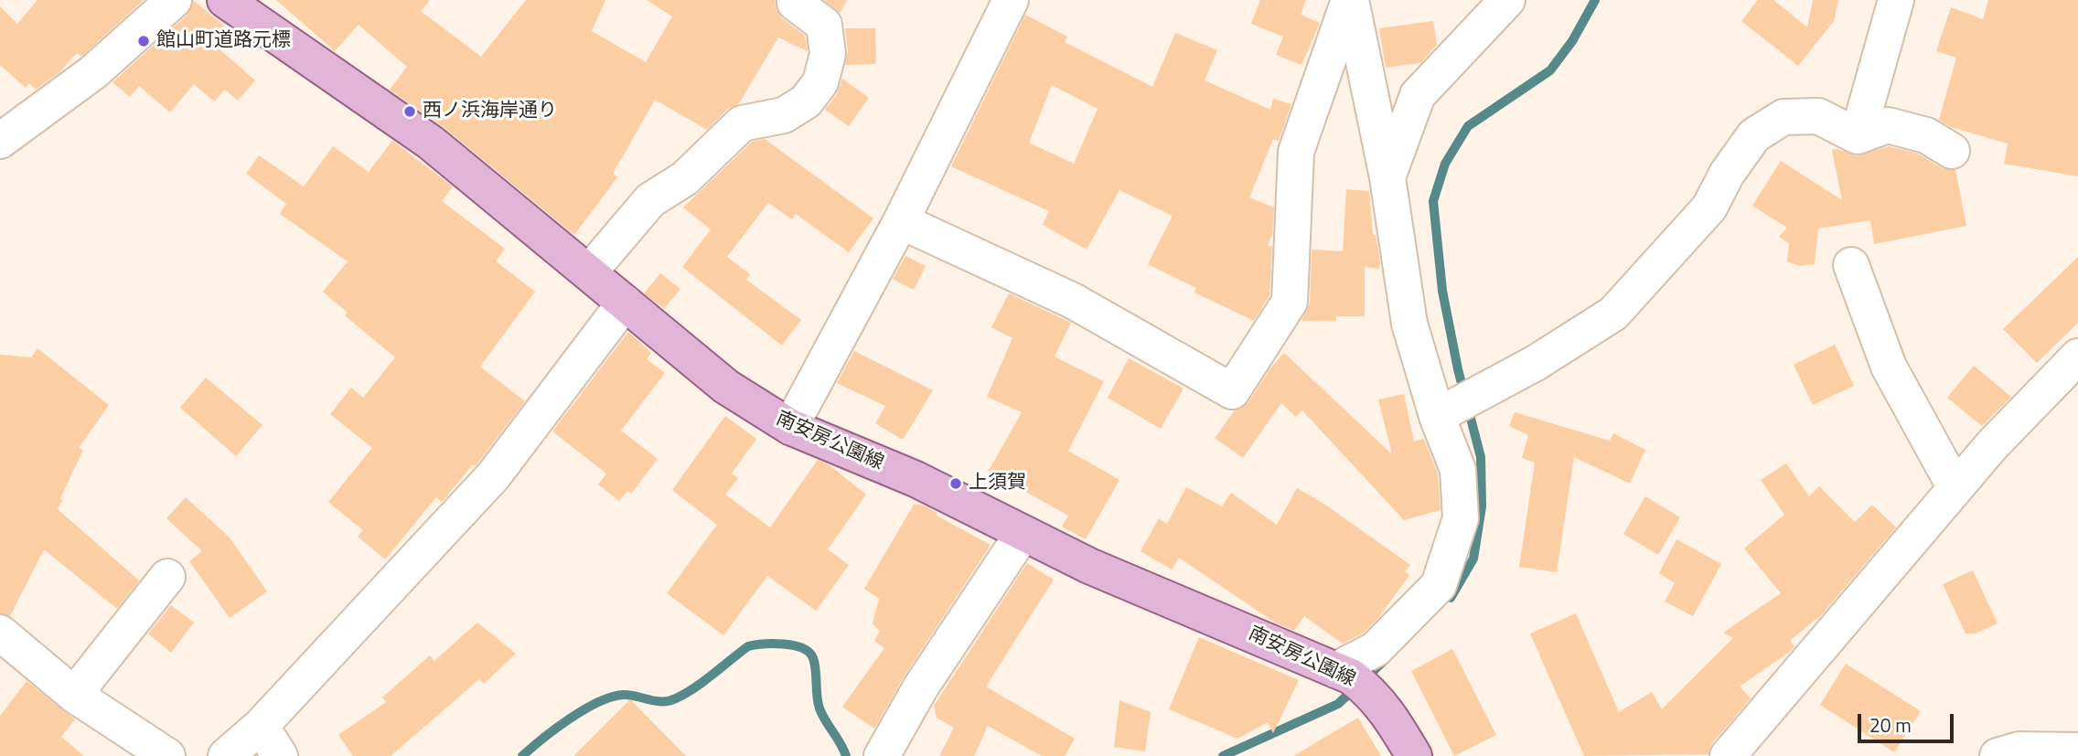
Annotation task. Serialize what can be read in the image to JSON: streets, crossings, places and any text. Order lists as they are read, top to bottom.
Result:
{
  "streets": {
    "main road": ["南安房公園線"]
  },
  "places": ["館山町道路元標", "西ノ浜海岸通り", "上須賀"],
  "scale_bar": "20 m"
}
